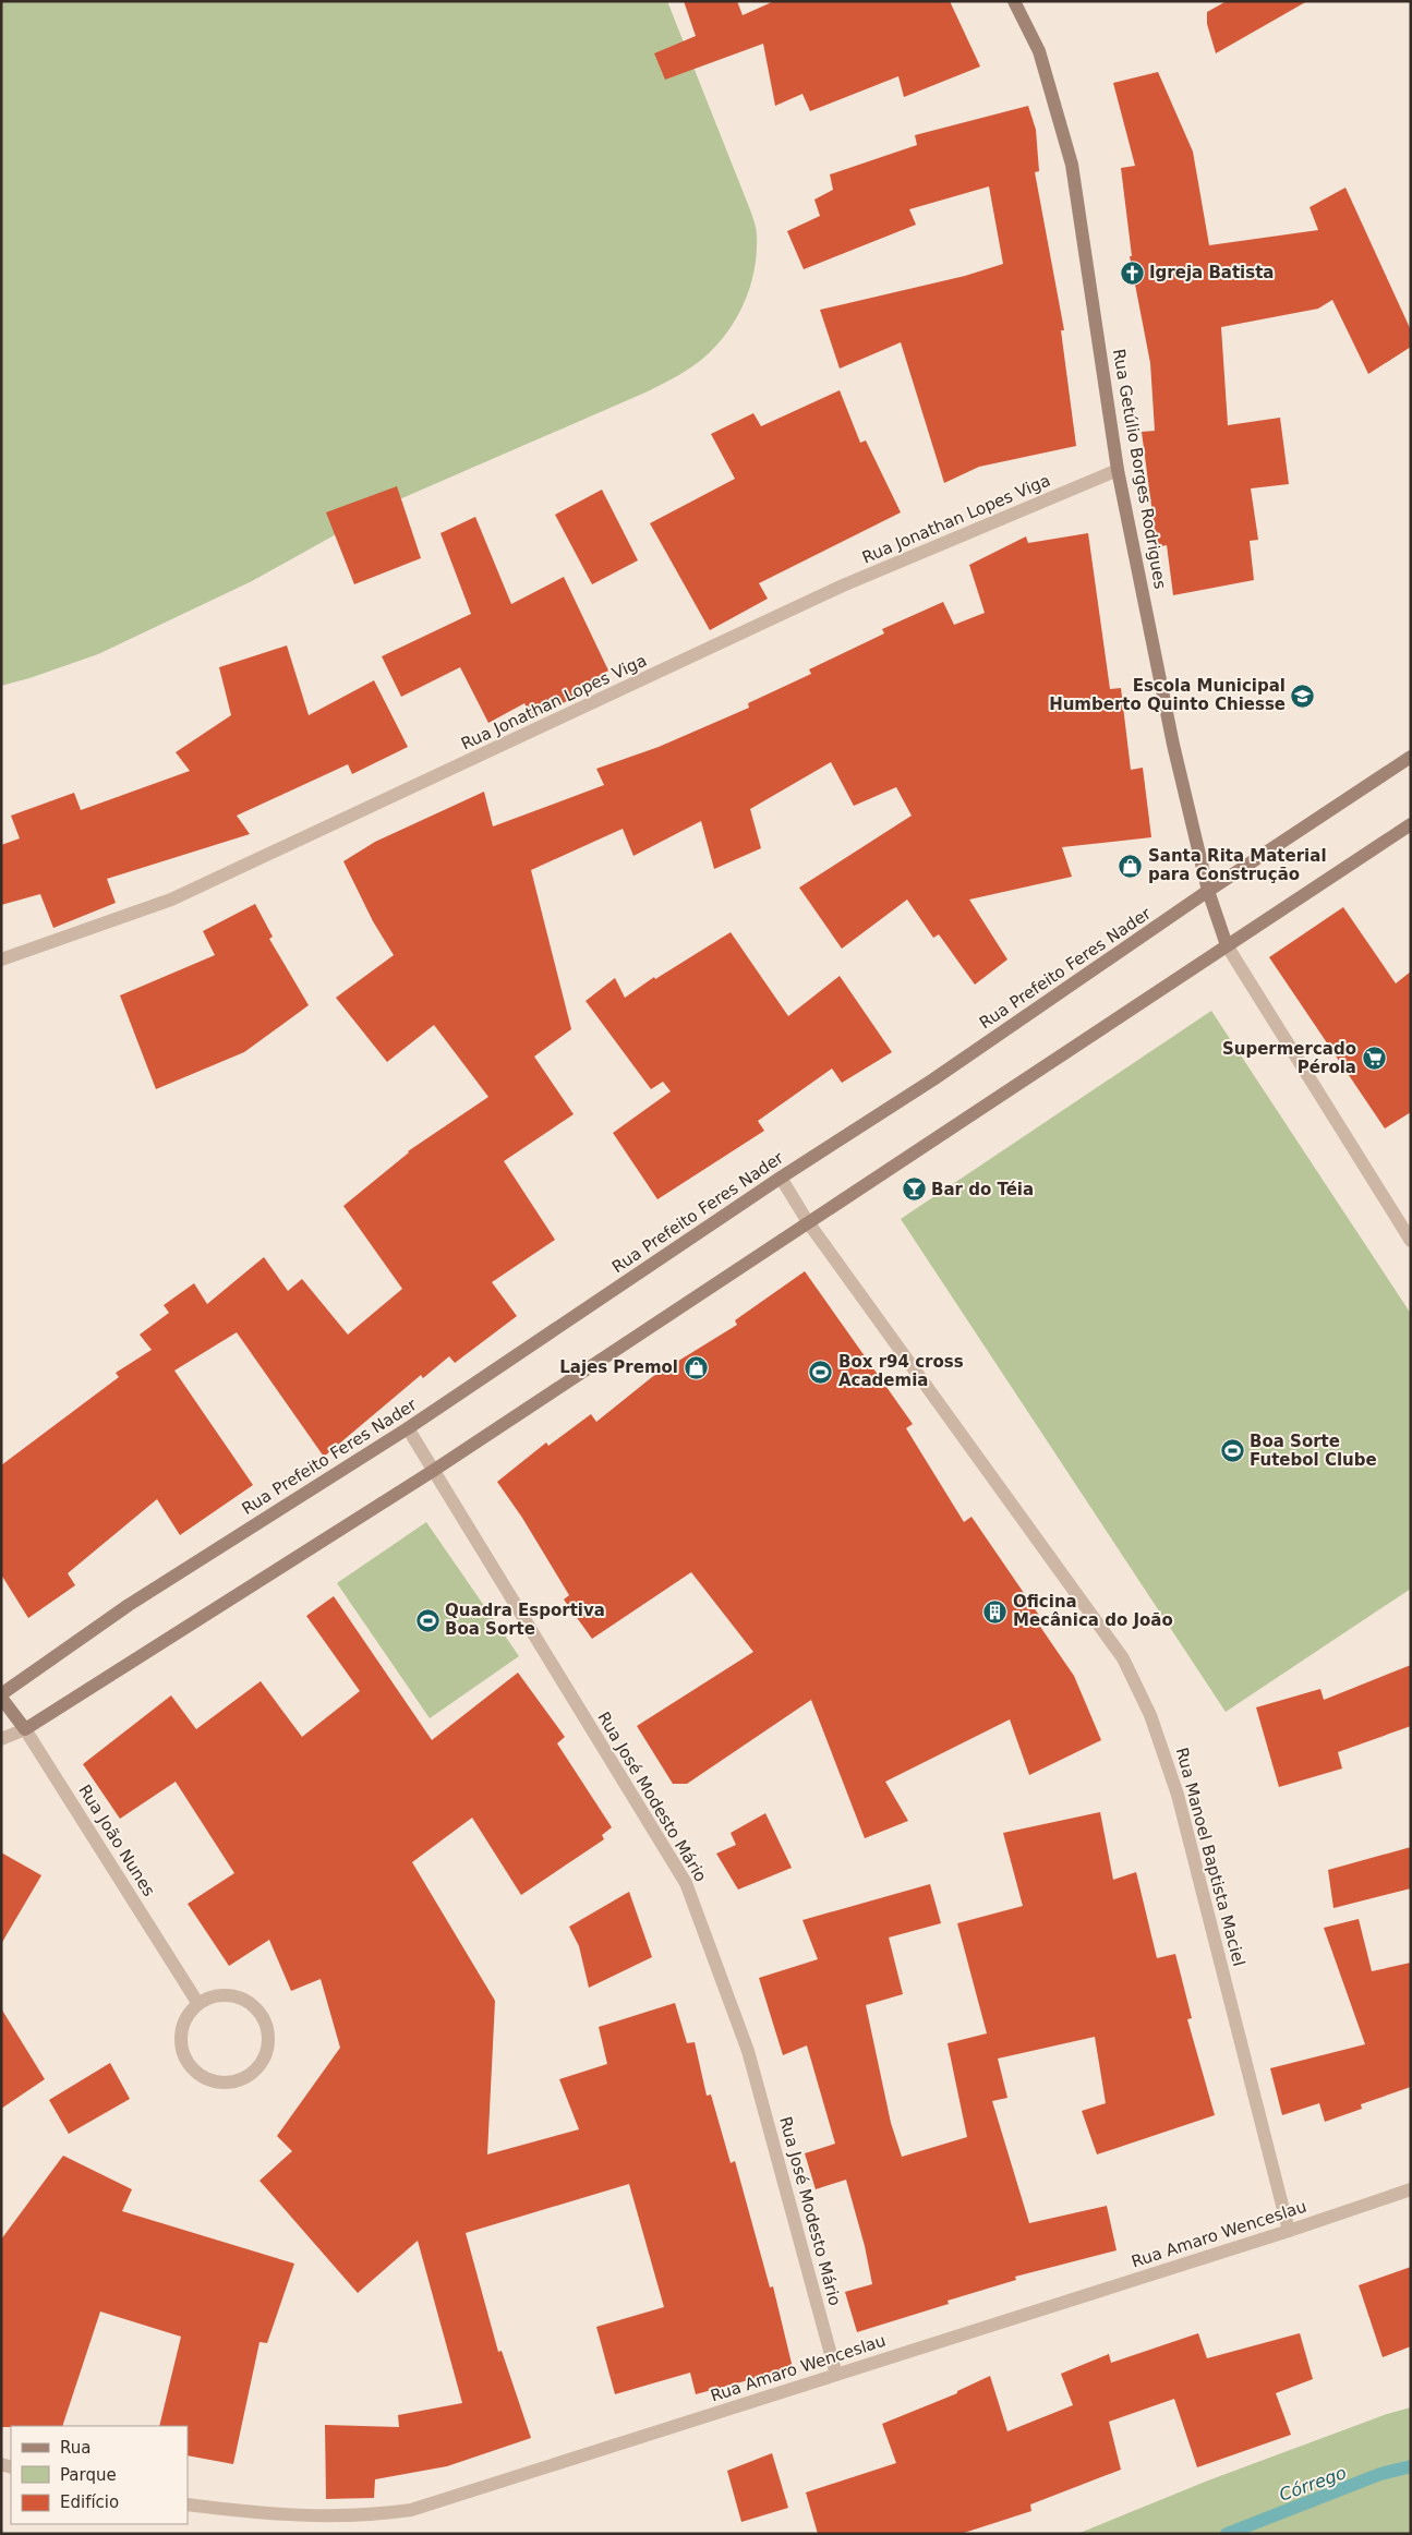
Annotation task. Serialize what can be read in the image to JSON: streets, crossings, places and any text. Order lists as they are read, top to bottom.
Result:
{
  "streets": {
    "street": [
      "Rua Getúlio Borges Rodrigues",
      "Rua Jonathan Lopes Viga",
      "Rua Prefeito Feres Nader",
      "Rua José Modesto Mário",
      "Rua João Nunes",
      "Rua Manoel Baptista Maciel",
      "Rua Amaro Wenceslau"
    ]
  },
  "crossings": [
    ["Rua Getúlio Borges Rodrigues", "Rua Jonathan Lopes Viga"],
    ["Rua Getúlio Borges Rodrigues", "Rua Prefeito Feres Nader"],
    ["Rua Prefeito Feres Nader", "Rua José Modesto Mário"],
    ["Rua Prefeito Feres Nader", "Rua João Nunes"],
    ["Rua Prefeito Feres Nader", "Rua Manoel Baptista Maciel"],
    ["Rua José Modesto Mário", "Rua Amaro Wenceslau"],
    ["Rua Manoel Baptista Maciel", "Rua Amaro Wenceslau"]
  ],
  "water": ["Córrego"],
  "places": {
    "church": ["Igreja Batista"],
    "school or university": ["Escola Municipal Humberto Quinto Chiesse"],
    "shop": ["Santa Rita Material para Construção", "Lajes Premol"],
    "supermarket": ["Supermercado Pérola"],
    "bar": ["Bar do Téia"],
    "sports": ["Box r94 cross Academia", "Boa Sorte Futebol Clube", "Quadra Esportiva Boa Sorte"],
    "building": ["Oficina Mecânica do João"]
  },
  "legend": ["Rua", "Parque", "Edifício"]
}
